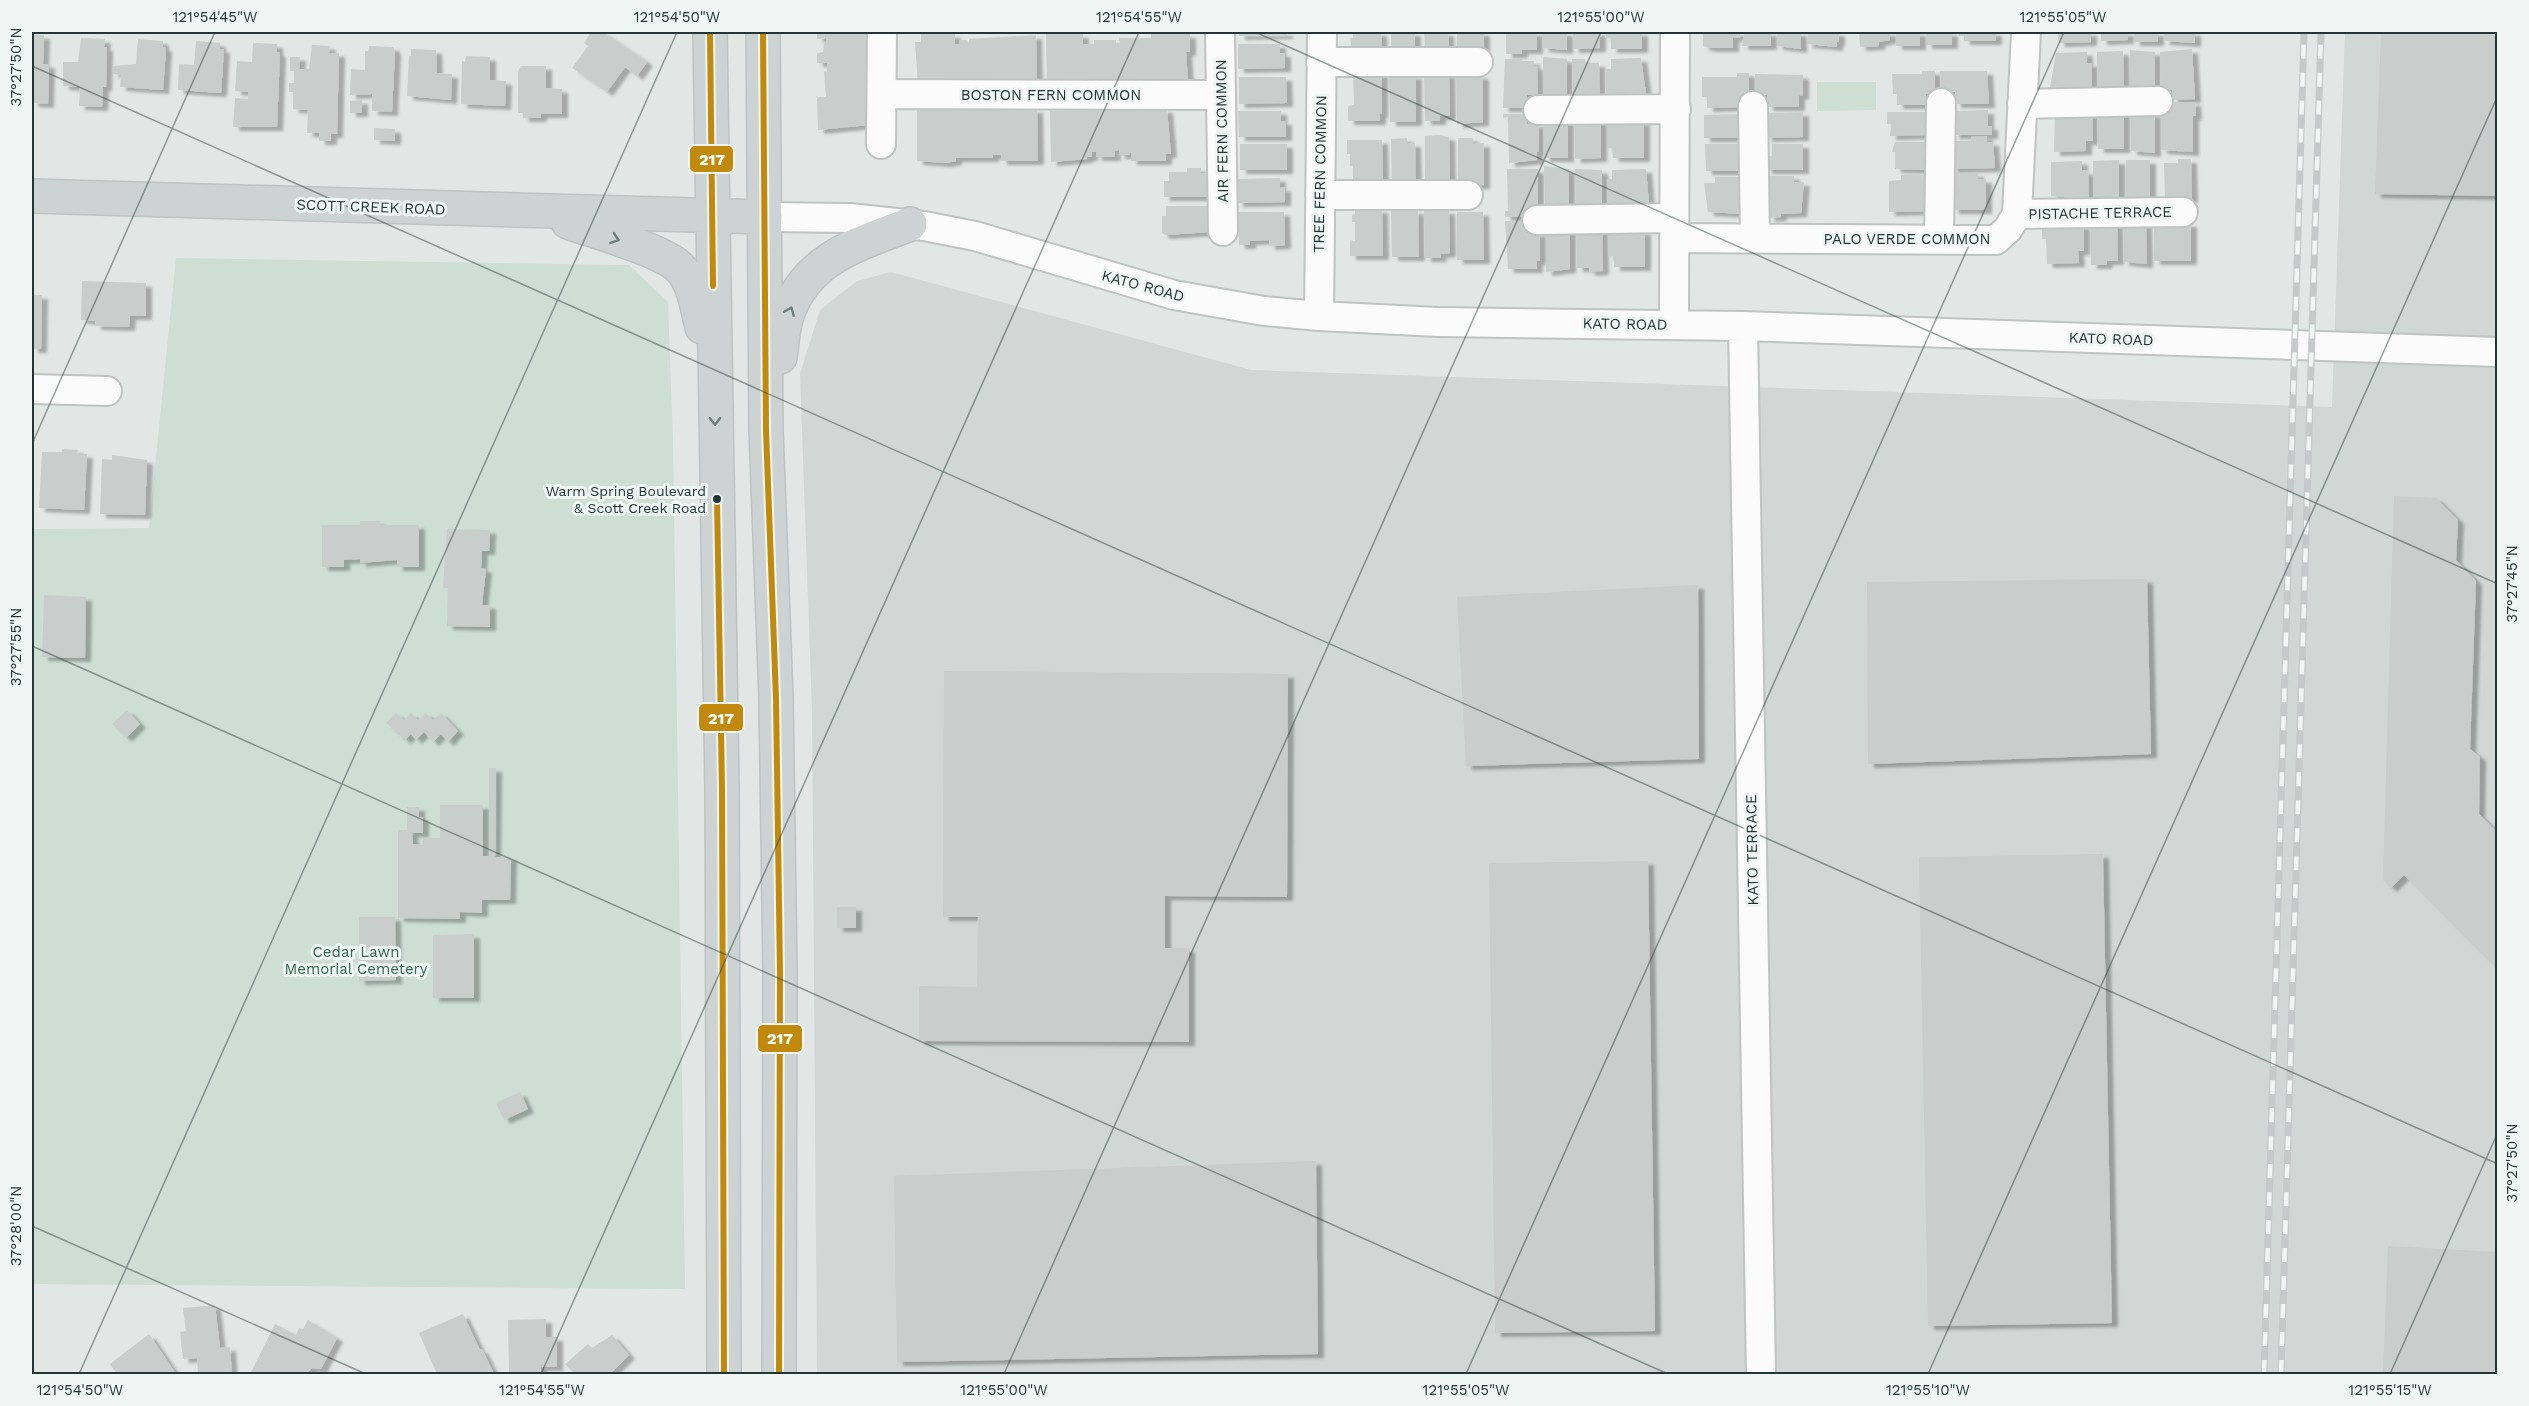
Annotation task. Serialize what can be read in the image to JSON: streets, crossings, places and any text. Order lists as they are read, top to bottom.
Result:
{
  "streets": {
    "main road": ["SCOTT CREEK ROAD"],
    "street": [
      "BOSTON FERN COMMON",
      "AIR FERN COMMON",
      "TREE FERN COMMON",
      "PISTACHE TERRACE",
      "PALO VERDE COMMON",
      "KATO ROAD",
      "KATO TERRACE"
    ]
  },
  "crossings": [
    ["BOSTON FERN COMMON", "AIR FERN COMMON"],
    ["TREE FERN COMMON", "KATO ROAD"],
    ["SCOTT CREEK ROAD", "KATO ROAD"],
    ["PISTACHE TERRACE", "PALO VERDE COMMON"],
    ["KATO ROAD", "KATO TERRACE"]
  ],
  "parks": ["Cedar Lawn Memorial Cemetery"],
  "places": ["Warm Spring Boulevard & Scott Creek Road"],
  "lines": ["transit line 217"],
  "coordinates": [
    "121°54'45\"W",
    "121°54'50\"W",
    "121°54'55\"W",
    "121°55'00\"W",
    "121°55'05\"W",
    "37°27'50\"N",
    "37°27'45\"N",
    "37°27'55\"N",
    "37°28'00\"N",
    "121°55'10\"W",
    "121°55'15\"W"
  ]
}
